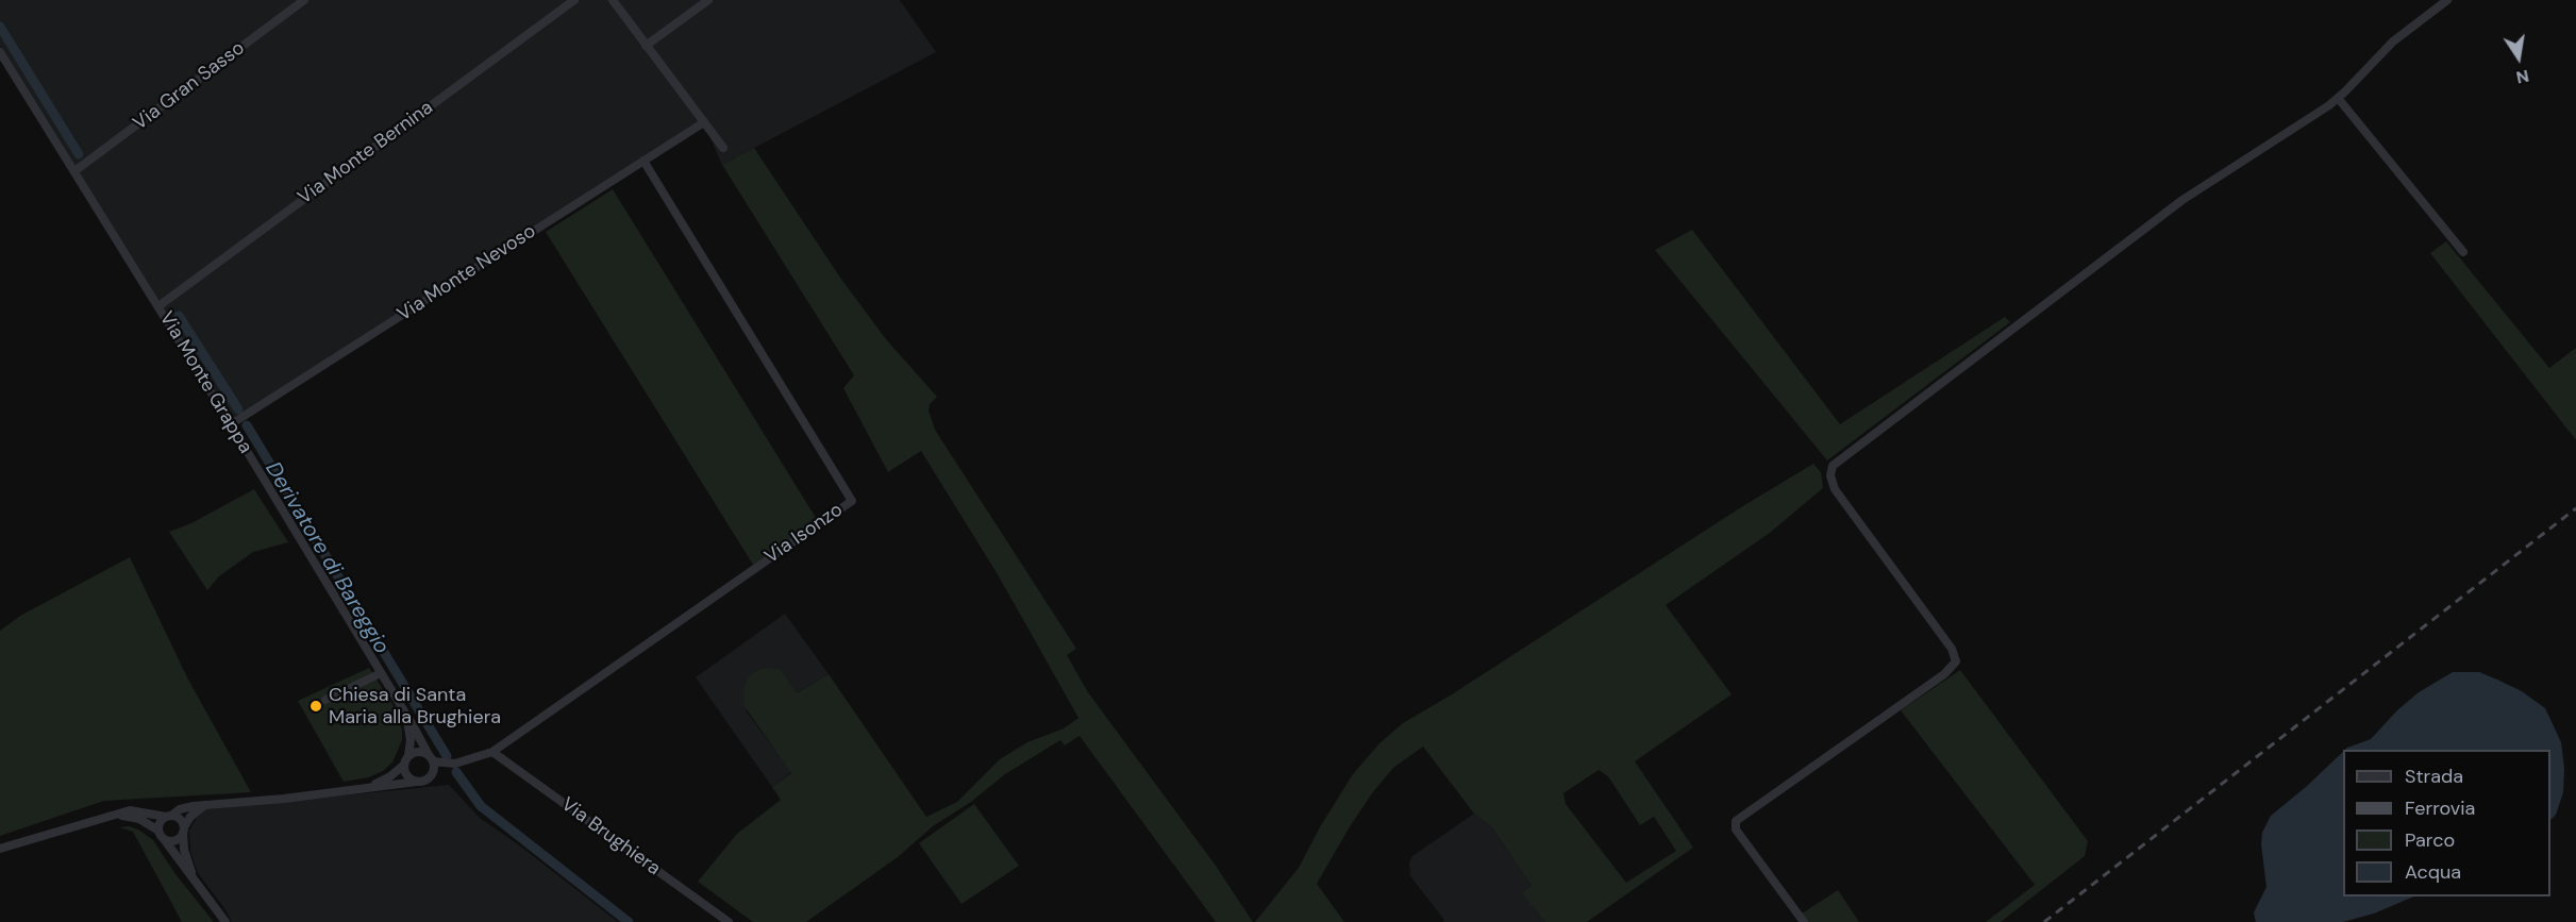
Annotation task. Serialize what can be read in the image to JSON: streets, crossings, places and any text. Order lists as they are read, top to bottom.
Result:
{
  "streets": {
    "street": [
      "Via Gran Sasso",
      "Via Monte Bernina",
      "Via Monte Nevoso",
      "Via Monte Grappa",
      "Via Isonzo",
      "Via Brughiera"
    ]
  },
  "crossings": [
    ["Via Gran Sasso", "Via Monte Grappa"],
    ["Via Monte Bernina", "Via Monte Grappa"],
    ["Via Monte Nevoso", "Via Monte Grappa"],
    ["Via Monte Nevoso", "Via Isonzo"],
    ["Via Isonzo", "Via Brughiera"]
  ],
  "water": ["Derivatore di Bareggio"],
  "places": ["Chiesa di Santa Maria alla Brughiera"],
  "legend": [
    "Strada",
    "Ferrovia",
    "Parco",
    "Acqua"
  ],
  "north": "bottom"
}
